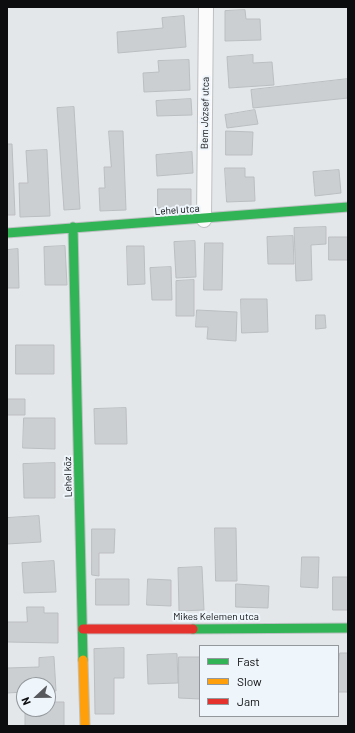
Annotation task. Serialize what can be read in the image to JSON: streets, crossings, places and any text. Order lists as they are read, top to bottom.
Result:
{
  "streets": {
    "street": [
      "Bem József utca",
      "Lehel utca",
      "Lehel köz",
      "Mikes Kelemen utca"
    ]
  },
  "crossings": [
    ["Bem József utca", "Lehel utca"],
    ["Lehel utca", "Lehel köz"],
    ["Lehel köz", "Mikes Kelemen utca"]
  ],
  "legend": ["Fast", "Slow", "Jam"],
  "north": "left"
}
